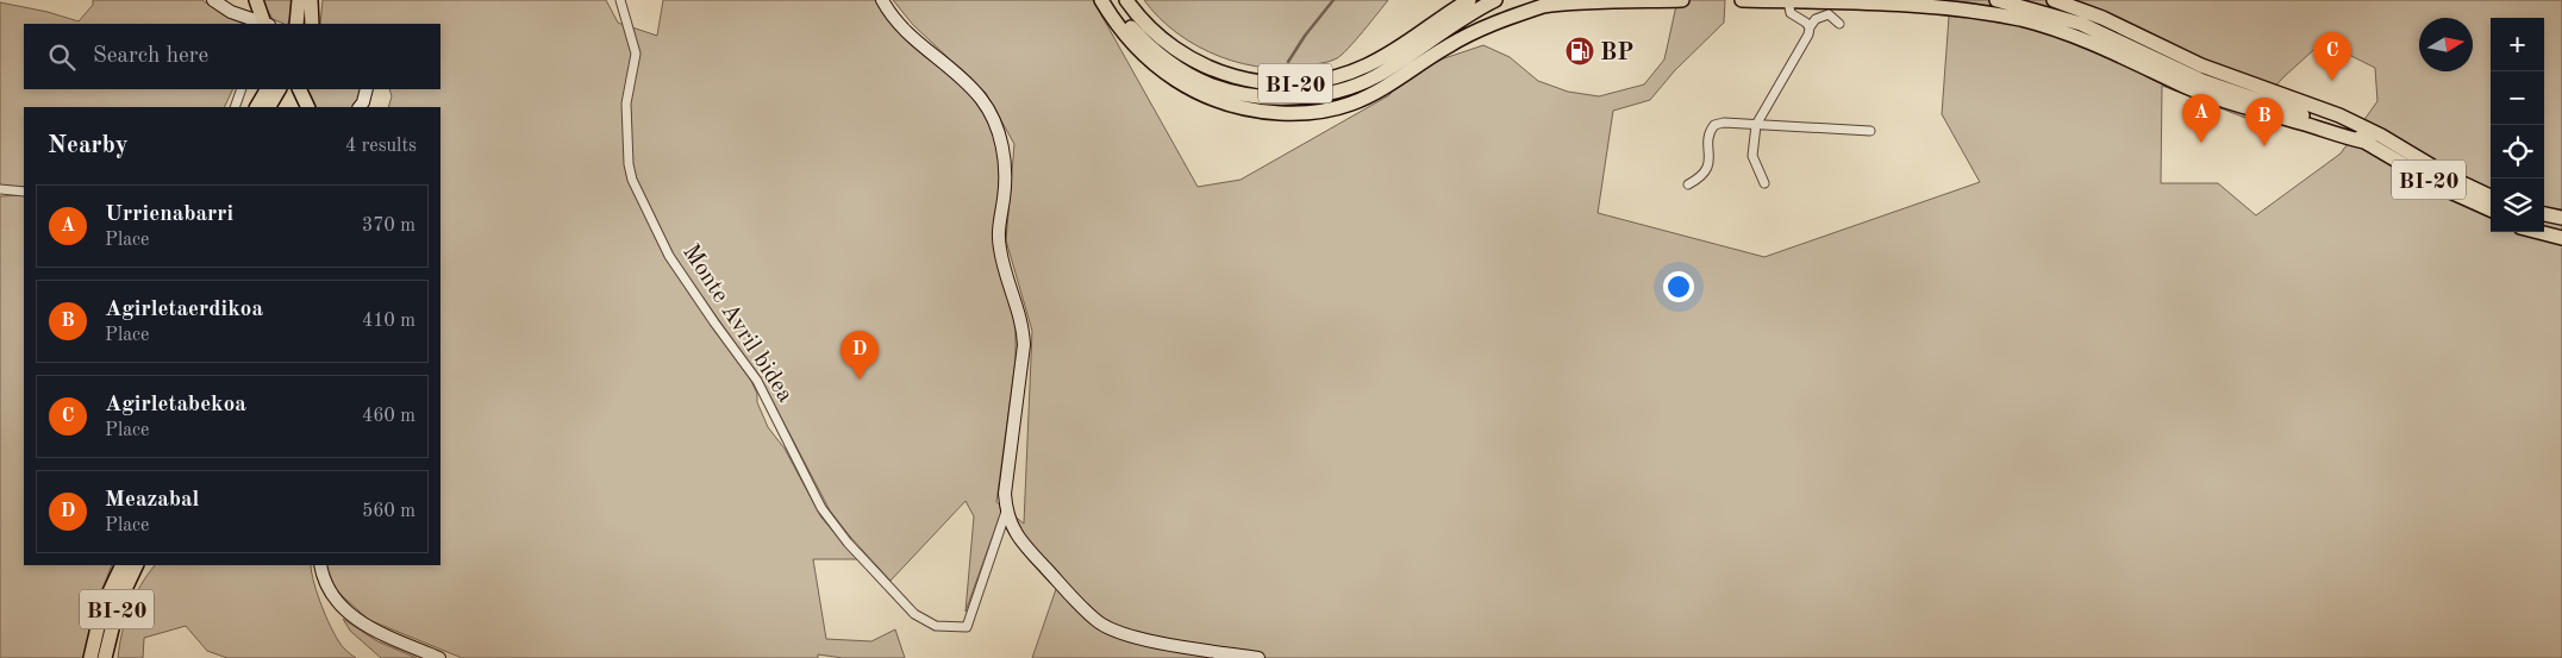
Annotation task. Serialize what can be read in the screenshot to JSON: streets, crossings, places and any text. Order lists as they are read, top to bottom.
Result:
{
  "streets": {
    "main road": ["BI-20"],
    "street": ["Monte Avril bidea"]
  },
  "places": {
    "fuel station": ["BP"]
  },
  "north": "right",
  "page": {
    "map_buttons": ["+", "−"],
    "search": "Search here",
    "pins": [
      "C",
      "A",
      "B",
      "D"
    ],
    "heading": ["Nearby", "4 results"],
    "list": [
      {
        "mark": "A",
        "name": "Urrienabarri",
        "note": "Place",
        "value": "370 m"
      },
      {
        "mark": "B",
        "name": "Agirletaerdikoa",
        "note": "Place",
        "value": "410 m"
      },
      {
        "mark": "C",
        "name": "Agirletabekoa",
        "note": "Place",
        "value": "460 m"
      },
      {
        "mark": "D",
        "name": "Meazabal",
        "note": "Place",
        "value": "560 m"
      }
    ]
  }
}
